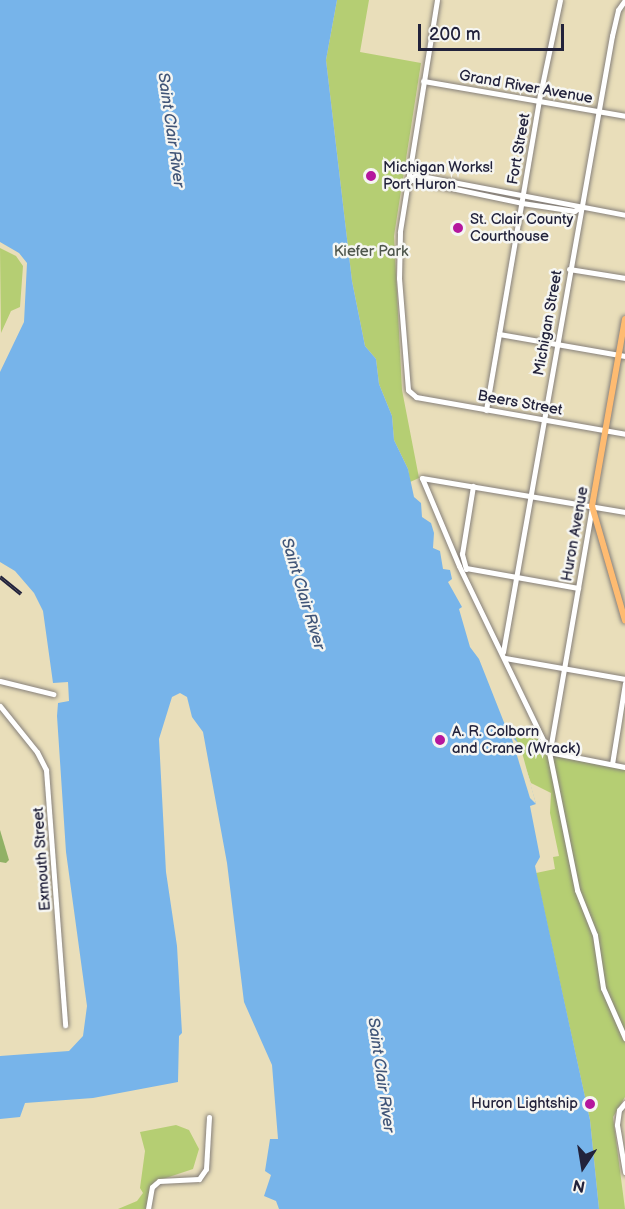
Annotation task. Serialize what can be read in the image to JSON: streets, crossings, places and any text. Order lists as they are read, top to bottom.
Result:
{
  "streets": {
    "main road": ["Huron Avenue"],
    "street": [
      "Grand River Avenue",
      "Fort Street",
      "Michigan Street",
      "Beers Street",
      "Exmouth Street"
    ]
  },
  "crossings": [
    ["Grand River Avenue", "Fort Street"],
    ["Grand River Avenue", "Michigan Street"],
    ["Fort Street", "Beers Street"],
    ["Michigan Street", "Beers Street"],
    ["Beers Street", "Huron Avenue"]
  ],
  "water": ["Saint Clair River"],
  "parks": ["Kiefer Park"],
  "places": [
    "Michigan Works! Port Huron",
    "St. Clair County Courthouse",
    "A. R. Colborn and Crane (Wrack)",
    "Huron Lightship"
  ],
  "scale_bar": "200 m",
  "north": "bottom"
}
